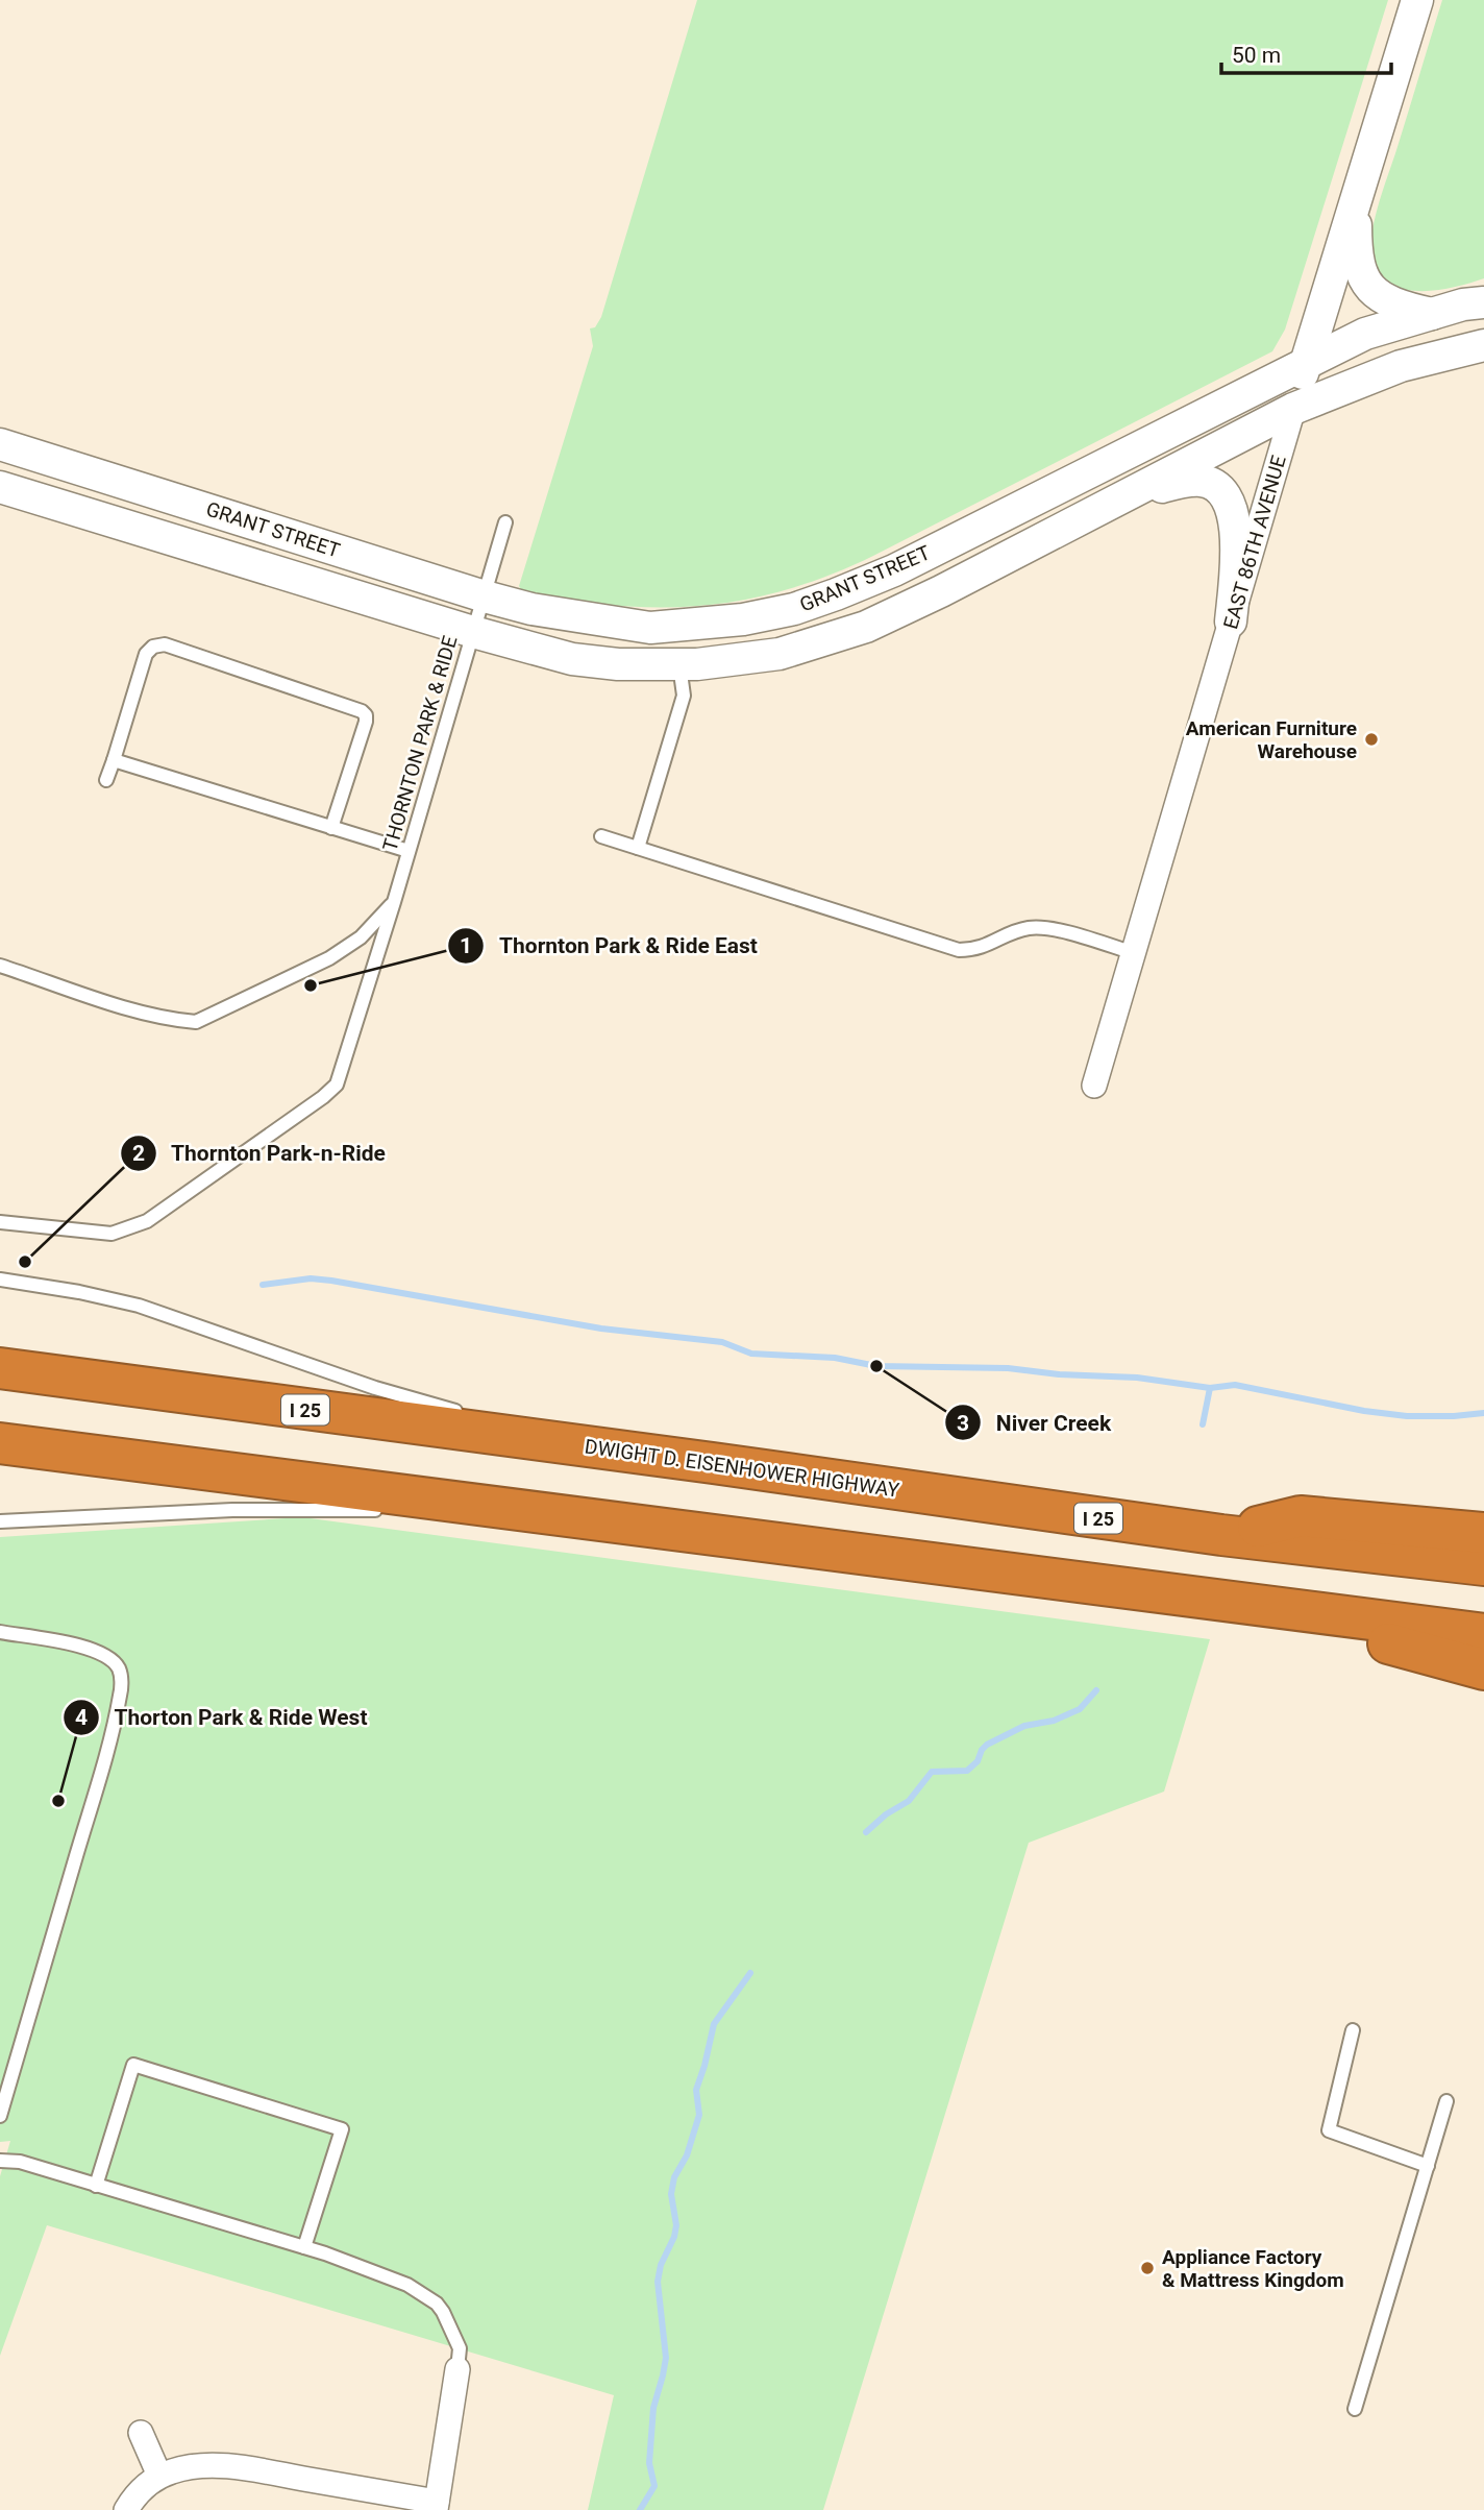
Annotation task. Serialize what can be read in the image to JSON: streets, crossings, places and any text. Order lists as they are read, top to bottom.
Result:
{
  "streets": {
    "highway": ["I 25", "DWIGHT D. EISENHOWER HIGHWAY"],
    "street": ["GRANT STREET", "EAST 86TH AVENUE"],
    "lane": ["THORNTON PARK & RIDE"]
  },
  "crossings": [
    ["GRANT STREET", "EAST 86TH AVENUE"],
    ["GRANT STREET", "THORNTON PARK & RIDE"]
  ],
  "places": [
    "American Furniture Warehouse",
    "Thornton Park & Ride East",
    "Thornton Park-n-Ride",
    "Niver Creek",
    "Thorton Park & Ride West",
    "Appliance Factory & Mattress Kingdom"
  ],
  "scale_bar": "50 m"
}
